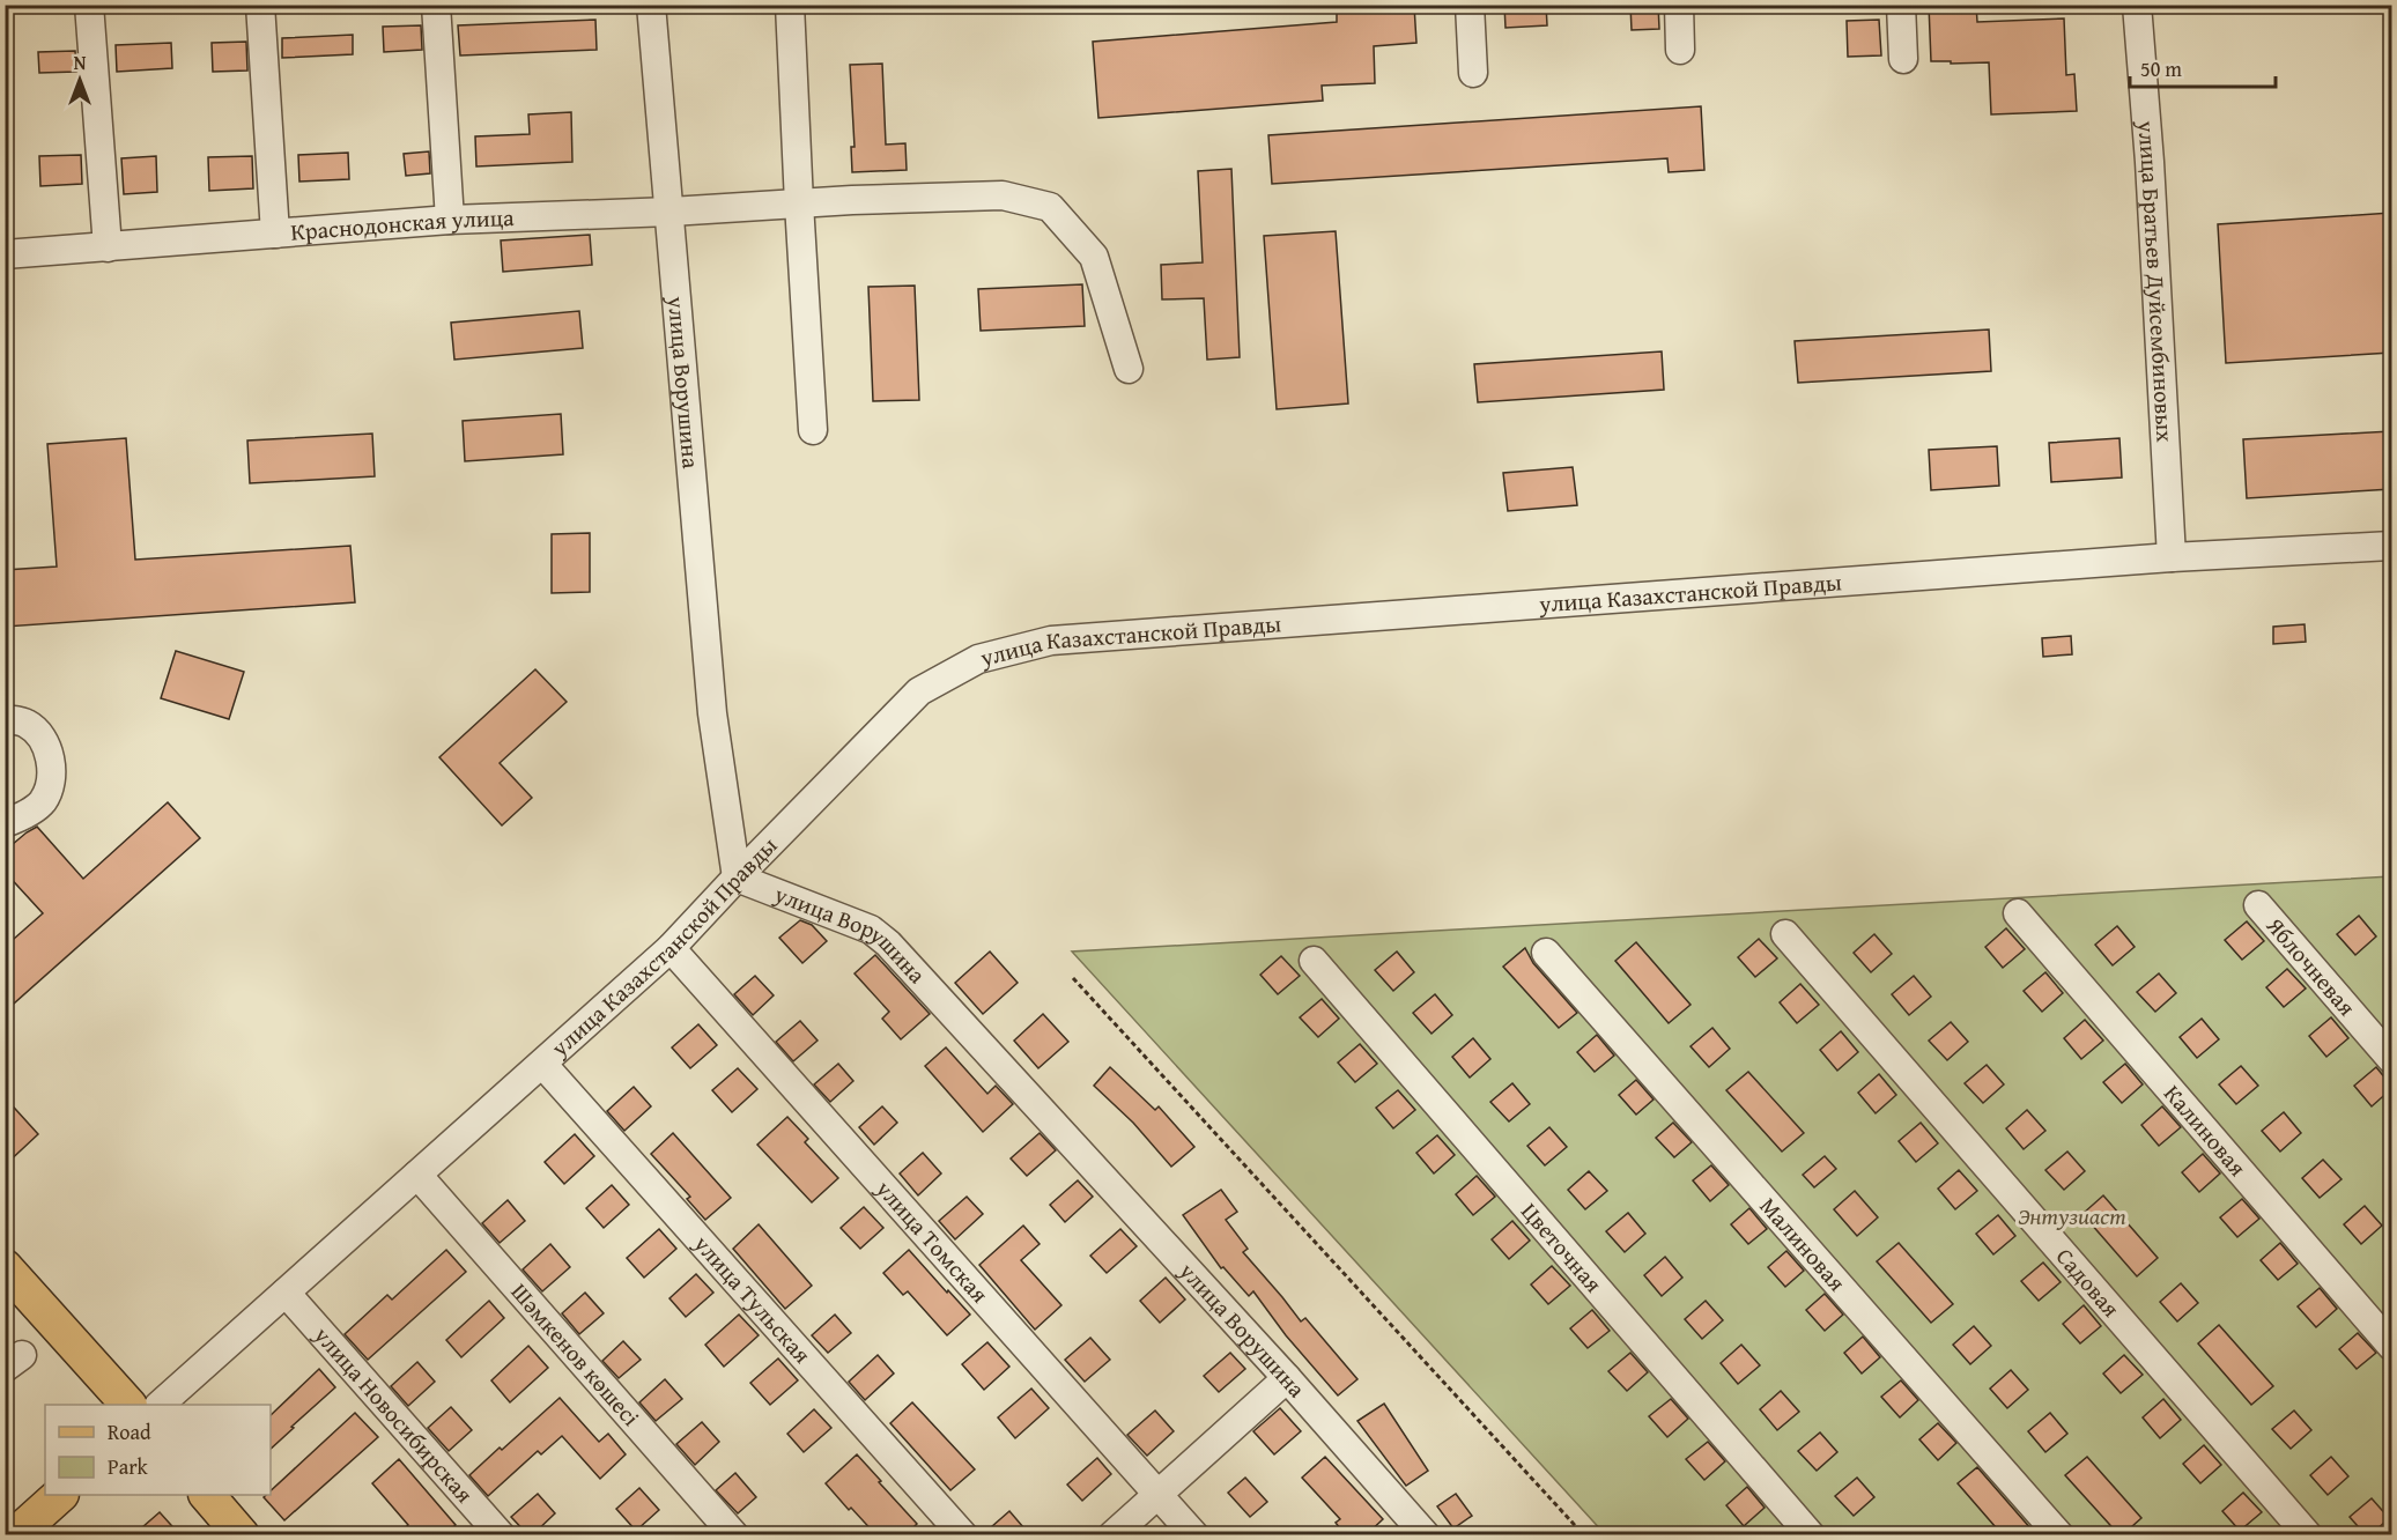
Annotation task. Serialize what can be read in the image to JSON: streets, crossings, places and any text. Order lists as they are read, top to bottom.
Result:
{
  "streets": {
    "street": [
      "Краснодонская улица",
      "улица Братьев Дуйсембиновых",
      "улица Ворушина",
      "улица Казахстанской Правды",
      "Яблочневая",
      "Калиновая",
      "улица Томская",
      "Малиновая",
      "Цветочная",
      "Садовая",
      "улица Тульская",
      "Шәмкенов көшесі",
      "улица Новосибирская"
    ]
  },
  "crossings": [
    ["Краснодонская улица", "улица Ворушина"],
    ["улица Братьев Дуйсембиновых", "улица Казахстанской Правды"],
    ["улица Ворушина", "улица Казахстанской Правды"],
    ["улица Казахстанской Правды", "улица Томская"],
    ["улица Казахстанской Правды", "улица Тульская"],
    ["улица Казахстанской Правды", "Шәмкенов көшесі"],
    ["улица Казахстанской Правды", "улица Новосибирская"]
  ],
  "parks": ["Энтузиаст"],
  "legend": ["Road", "Park"],
  "scale_bar": "50 m",
  "north": "top"
}
